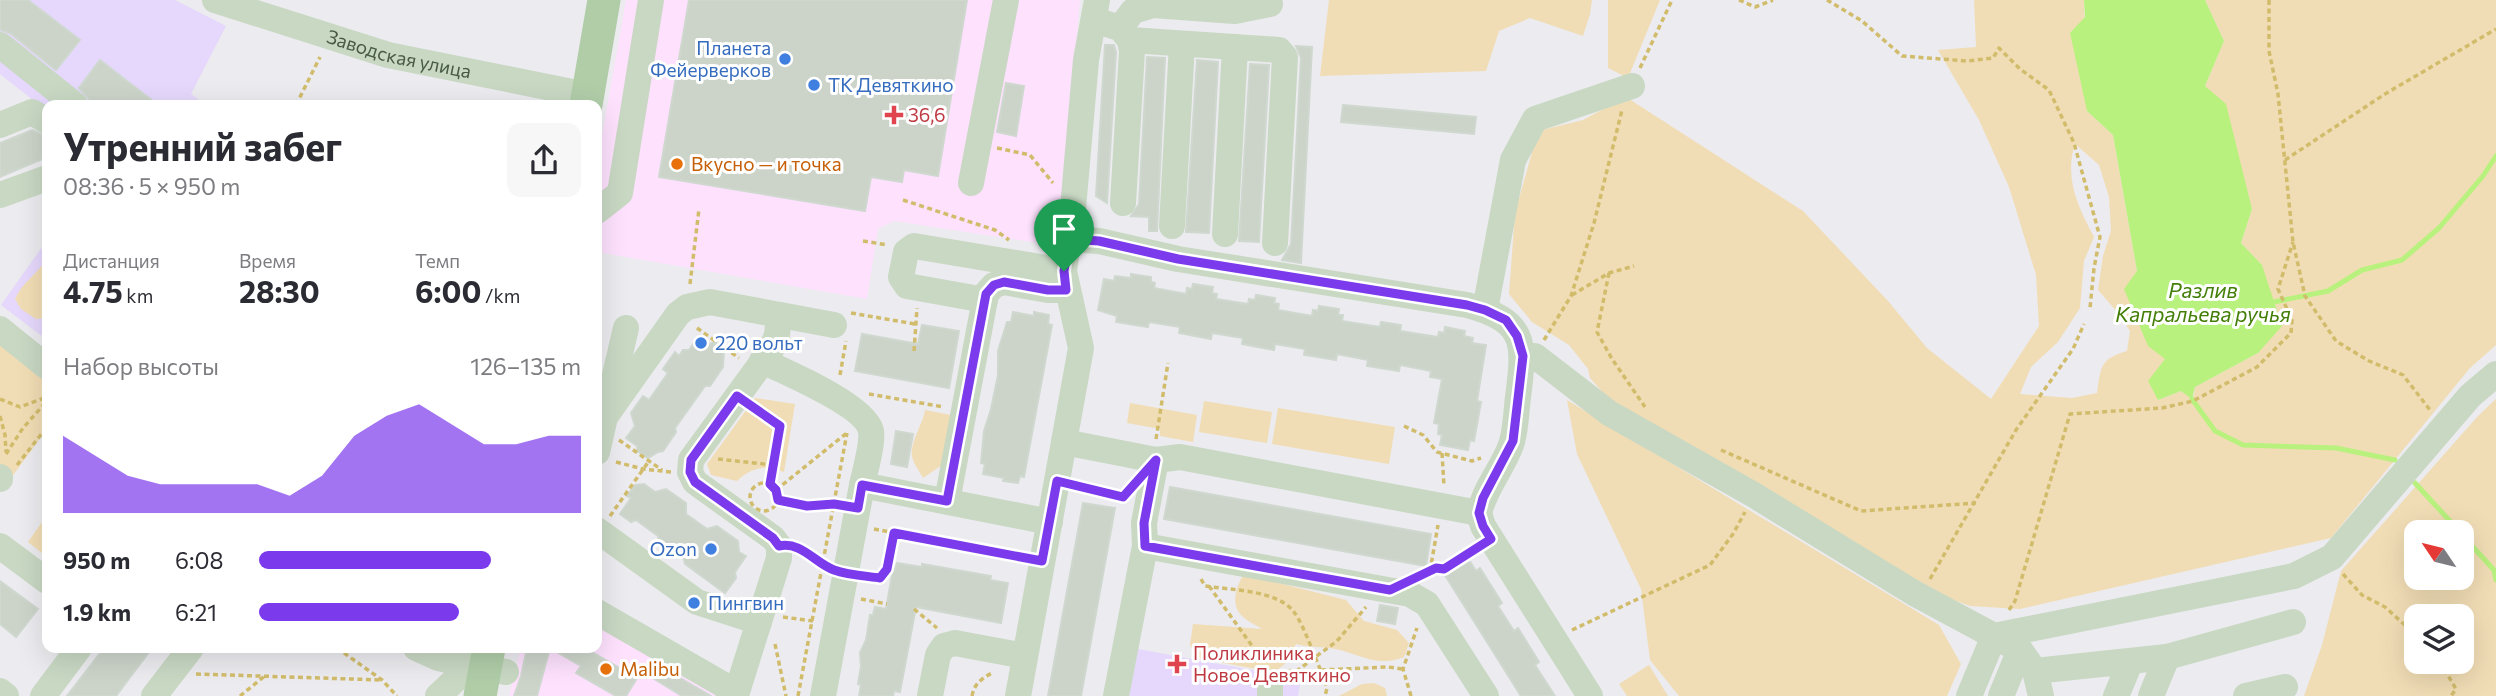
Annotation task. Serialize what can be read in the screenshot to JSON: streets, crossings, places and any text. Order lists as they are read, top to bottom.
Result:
{
  "streets": {
    "street": ["Заводская улица"]
  },
  "water": ["Разлив Капральева ручья"],
  "places": {
    "other": [
      "Планета Фейерверков",
      "ТК Девяткино",
      "Вкусно — и точка",
      "220 вольт",
      "Ozon",
      "Пингвин",
      "Malibu"
    ],
    "health": ["36,6", "Поликлиника Новое Девяткино"]
  },
  "north": "top left",
  "page": {
    "heading": ["Утренний забег", "08:36 · 5 × 950 m"],
    "stats": [
      ["Дистанция", "4.75 km"],
      ["Время", "28:30"],
      ["Темп", "6:00 /km"]
    ],
    "chart": ["Набор высоты", "126–135 m"],
    "list": [
      {
        "name": "950 m",
        "note": "6:08"
      },
      {
        "name": "1.9 km",
        "note": "6:21"
      }
    ]
  }
}
